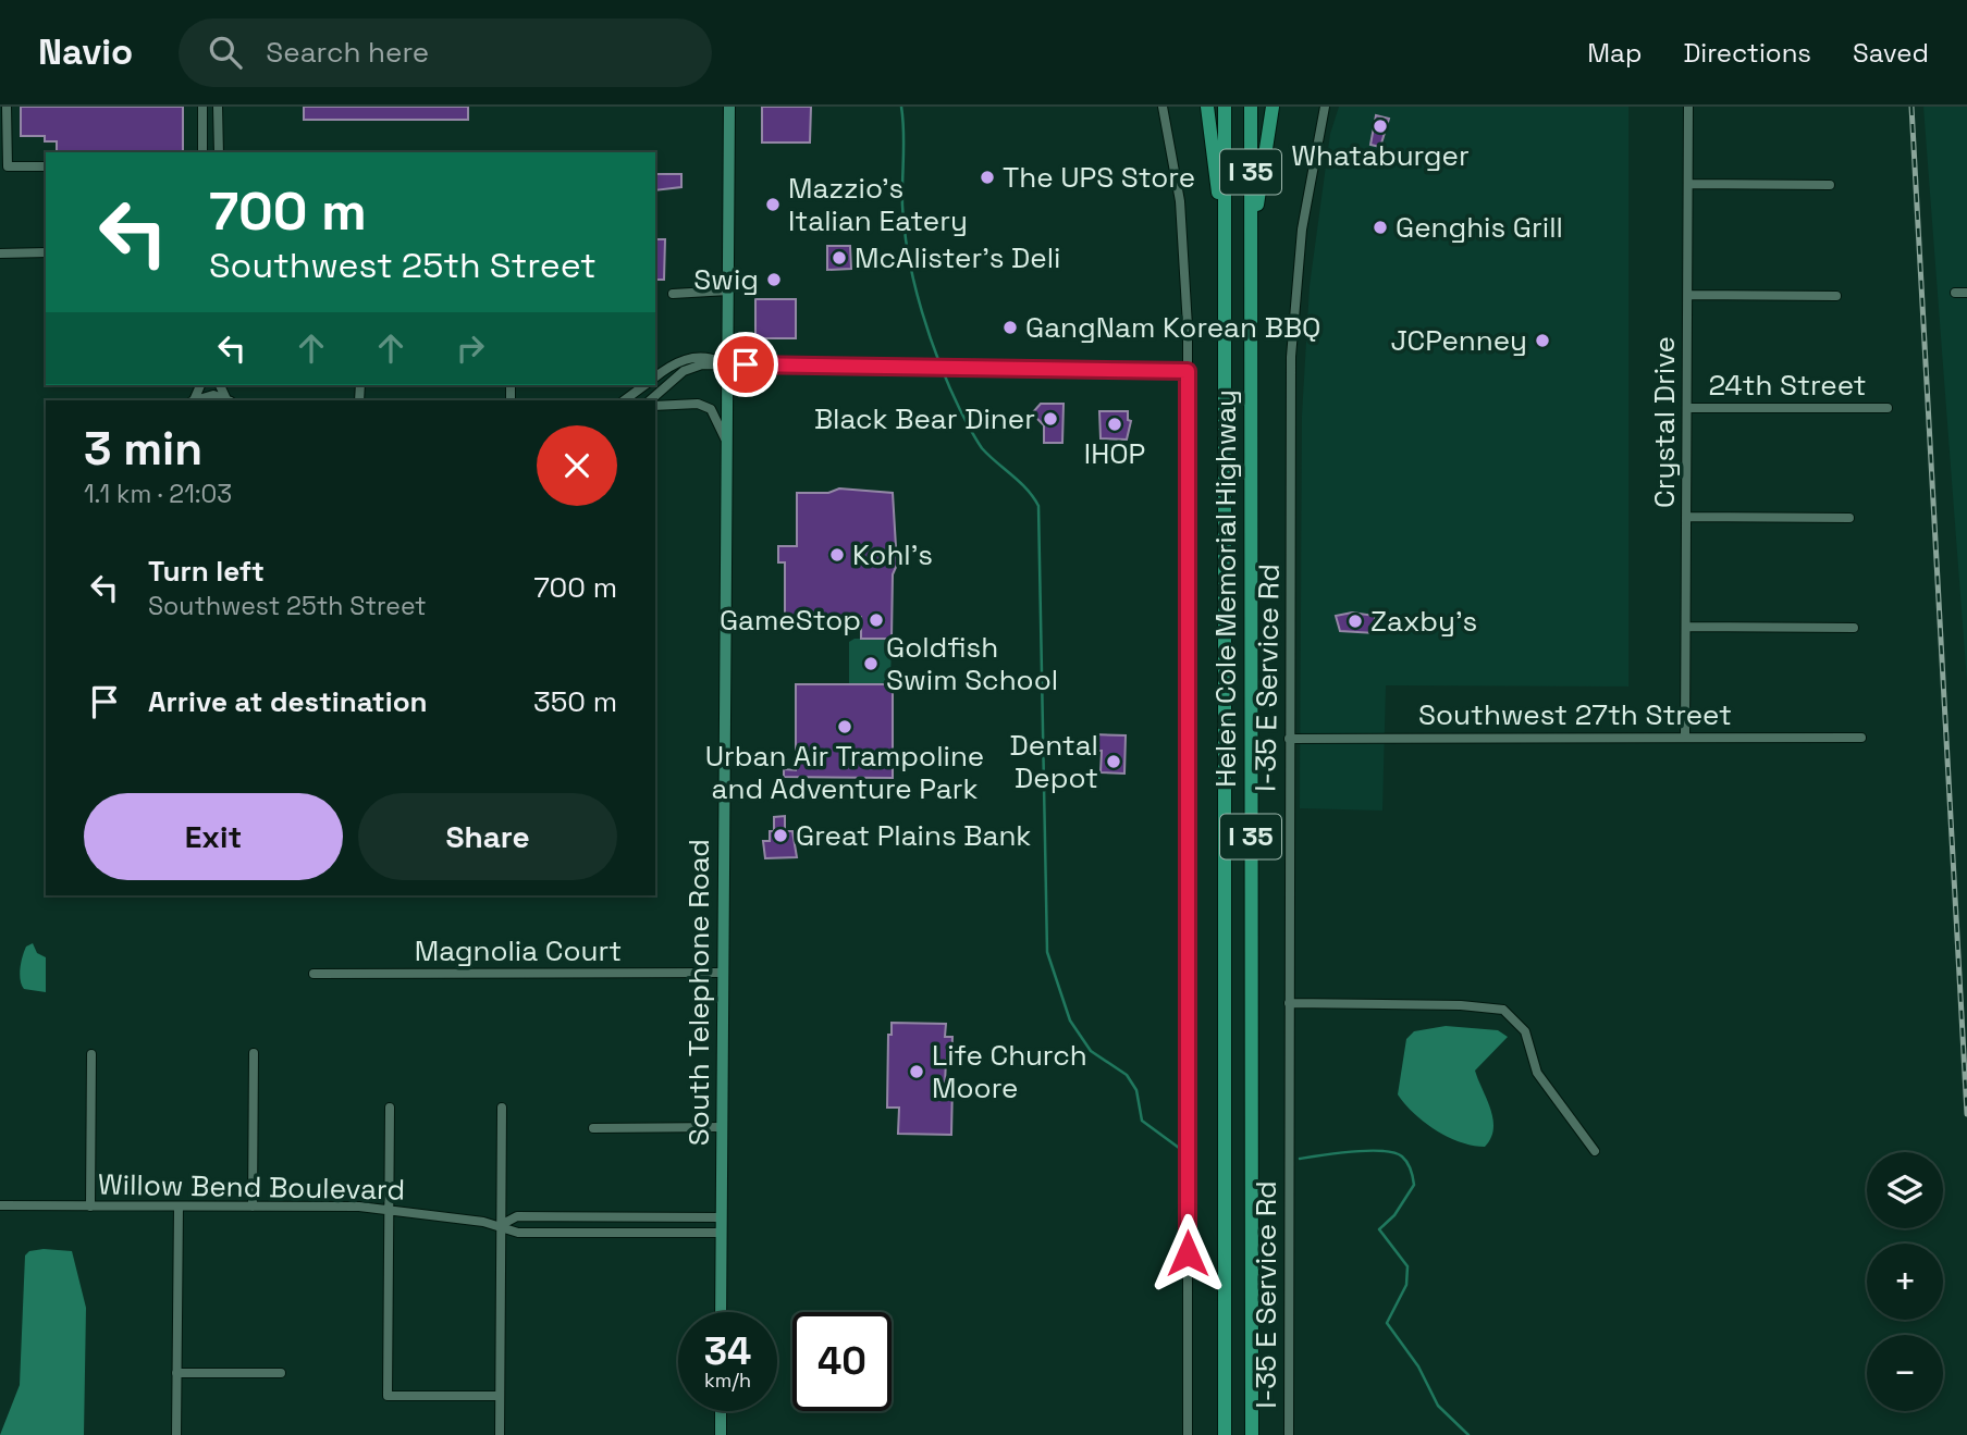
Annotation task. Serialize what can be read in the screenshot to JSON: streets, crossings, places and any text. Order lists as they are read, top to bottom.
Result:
{
  "streets": {
    "highway": ["I 35", "Helen Cole Memorial Highway"],
    "main road": ["South Telephone Road"],
    "street": [
      "24th Street",
      "Crystal Drive",
      "I-35 E Service Rd",
      "Southwest 27th Street",
      "Magnolia Court",
      "Willow Bend Boulevard"
    ]
  },
  "crossings": [
    ["24th Street", "Crystal Drive"],
    ["Crystal Drive", "Southwest 27th Street"],
    ["I-35 E Service Rd", "Southwest 27th Street"],
    ["Magnolia Court", "South Telephone Road"],
    ["South Telephone Road", "Willow Bend Boulevard"]
  ],
  "places": [
    "Whataburger",
    "The UPS Store",
    "Mazzio's Italian Eatery",
    "Genghis Grill",
    "McAlister's Deli",
    "Swig",
    "GangNam Korean BBQ",
    "JCPenney",
    "Black Bear Diner",
    "IHOP",
    "Kohl's",
    "GameStop",
    "Zaxby's",
    "Goldfish Swim School",
    "Urban Air Trampoline and Adventure Park",
    "Dental Depot",
    "Great Plains Bank",
    "Life Church Moore"
  ],
  "page": {
    "header": "Navio",
    "search": "Search here",
    "nav": ["Map", "Directions", "Saved"],
    "turn": ["700 m", "Southwest 25th Street"],
    "heading": ["3 min", "1.1 km · 21:03"],
    "list": [
      {
        "name": "Turn left",
        "note": "Southwest 25th Street",
        "value": "700 m"
      },
      {
        "name": "Arrive at destination",
        "value": "350 m"
      }
    ],
    "buttons": ["Exit", "Share"],
    "map_buttons": ["+", "−"],
    "speed": "34 km/h",
    "limit": "40"
  }
}
